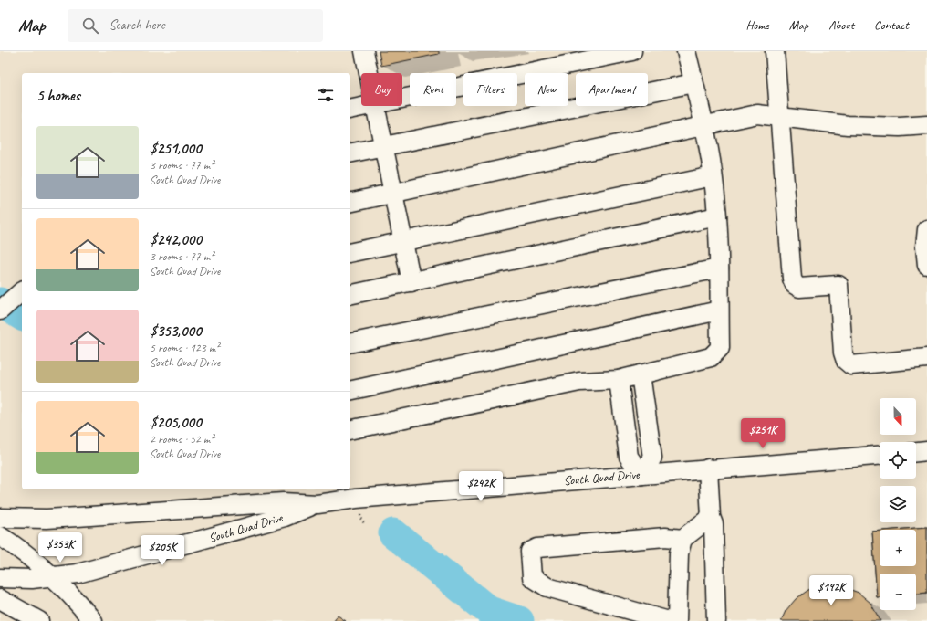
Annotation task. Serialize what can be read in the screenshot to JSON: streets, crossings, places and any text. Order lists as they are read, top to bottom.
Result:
{
  "streets": {
    "street": ["South Quad Drive"]
  },
  "north": "bottom",
  "page": {
    "header": "Map",
    "search": "Search here",
    "nav": [
      "Home",
      "Map",
      "About",
      "Contact"
    ],
    "chip": [
      "Buy",
      "Rent",
      "Filters",
      "New",
      "Apartment"
    ],
    "heading": "5 homes",
    "list": [
      {
        "name": "$251,000",
        "note": "3 rooms · 77 m² · South Quad Drive"
      },
      {
        "name": "$242,000",
        "note": "3 rooms · 77 m² · South Quad Drive"
      },
      {
        "name": "$353,000",
        "note": "5 rooms · 123 m² · South Quad Drive"
      },
      {
        "name": "$205,000",
        "note": "2 rooms · 52 m² · South Quad Drive"
      }
    ],
    "map_buttons": ["+", "−"],
    "price": [
      "$251K",
      "$242K",
      "$353K",
      "$205K",
      "$192K"
    ]
  }
}
